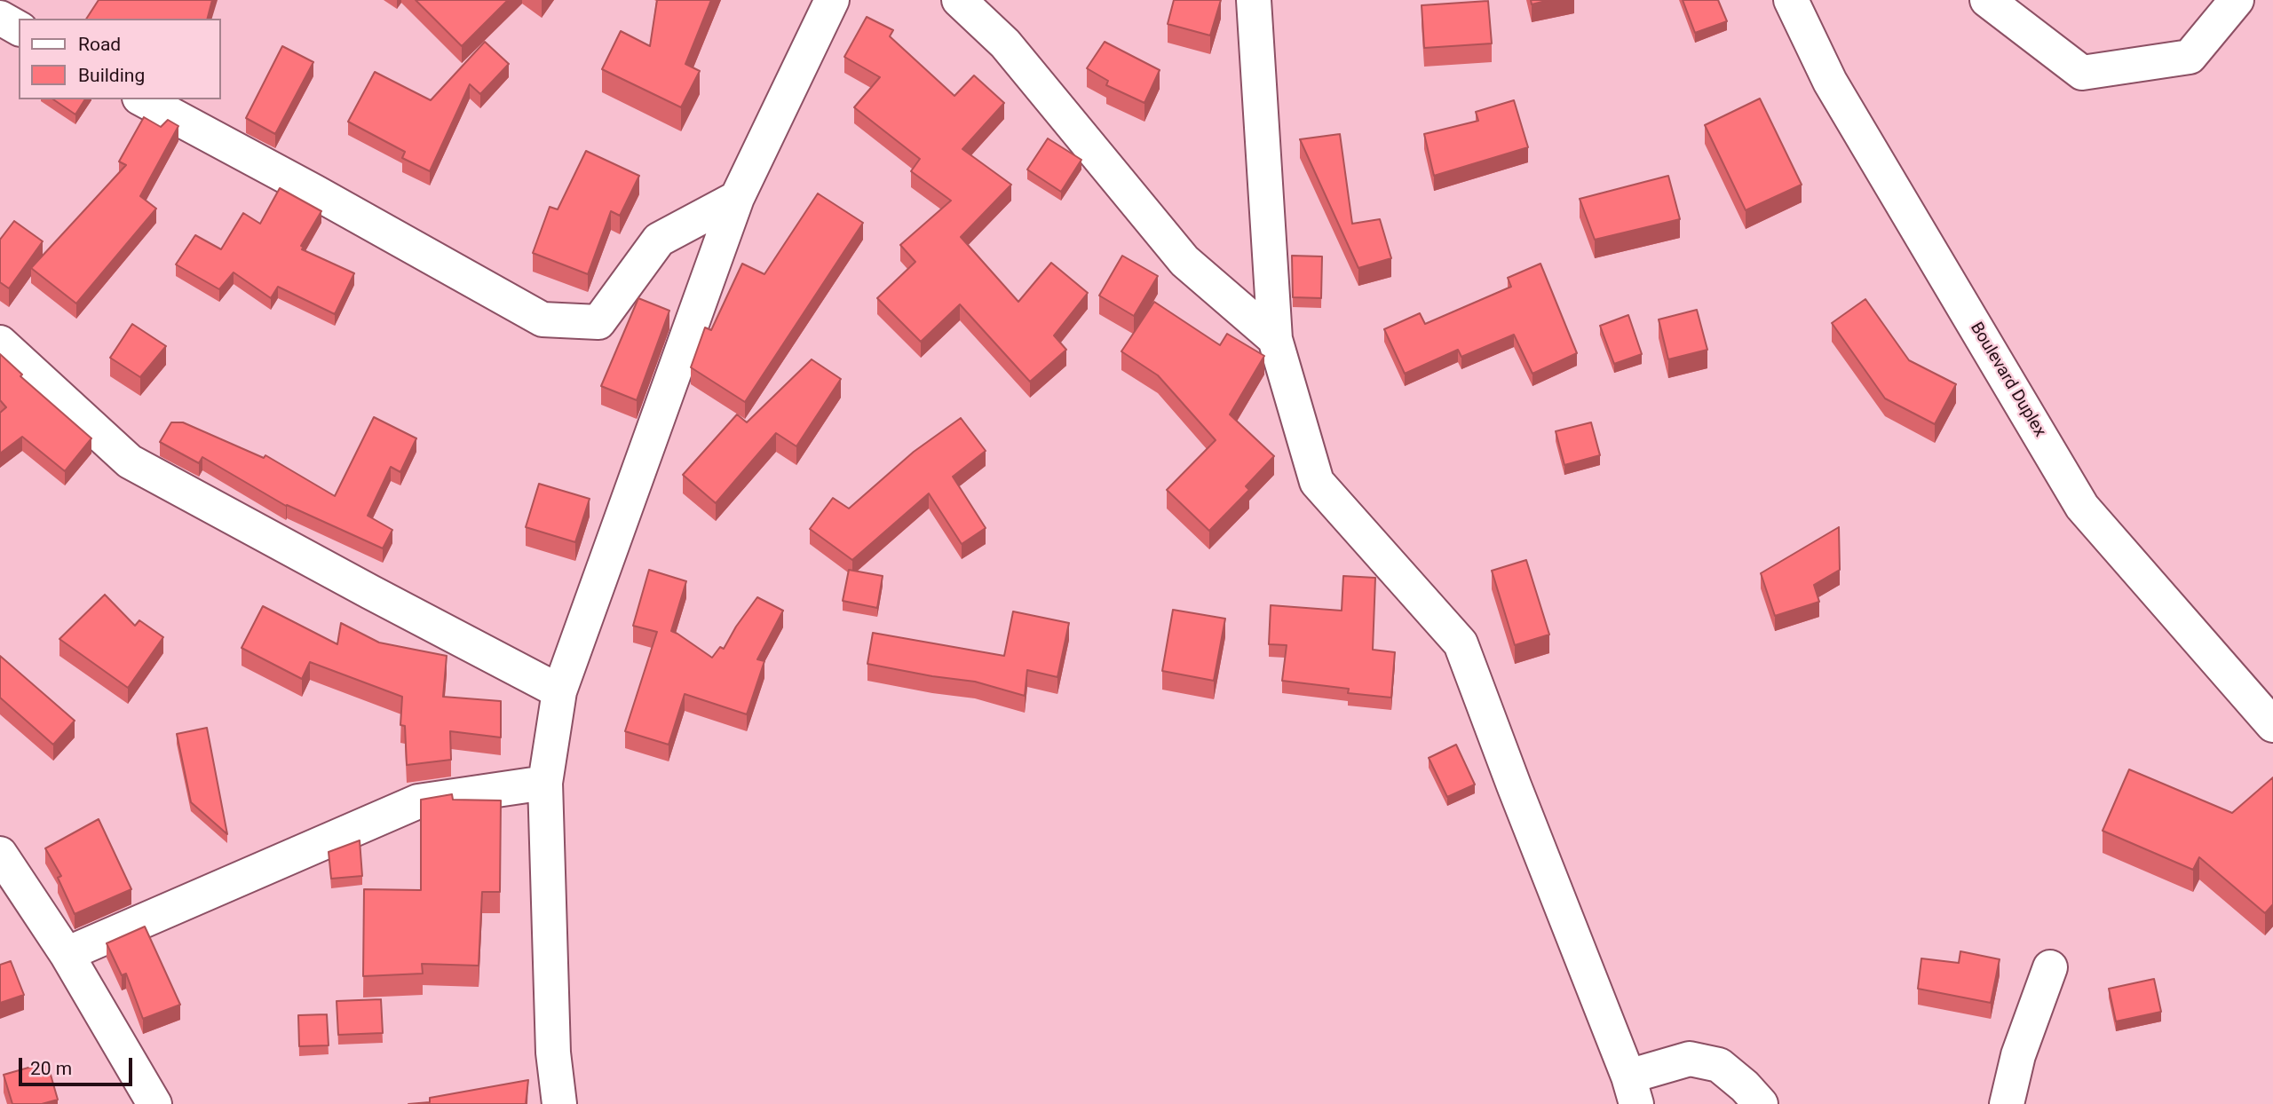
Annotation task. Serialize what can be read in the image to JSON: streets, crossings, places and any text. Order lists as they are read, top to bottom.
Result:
{
  "streets": {
    "street": ["Boulevard Duplex"]
  },
  "legend": ["Road", "Building"],
  "scale_bar": "20 m"
}
